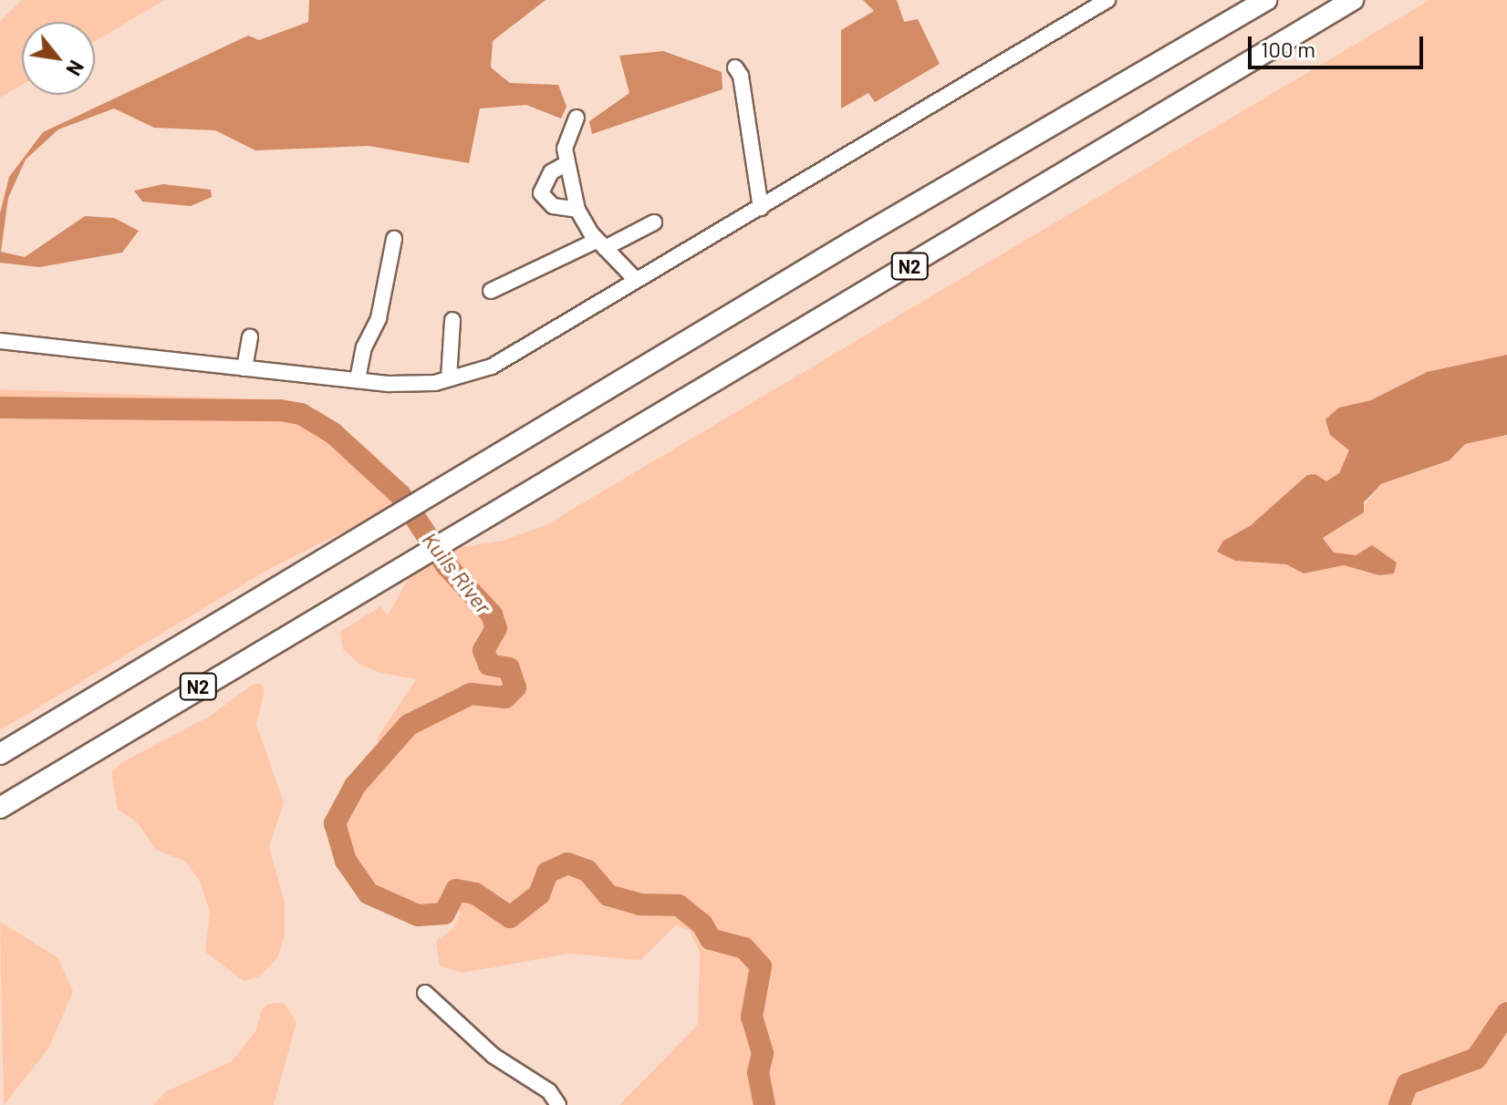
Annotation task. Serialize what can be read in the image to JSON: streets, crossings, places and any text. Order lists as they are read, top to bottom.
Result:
{
  "streets": {
    "highway": ["N2"]
  },
  "water": ["Kuils River"],
  "scale_bar": "100 m",
  "north": "bottom right"
}
